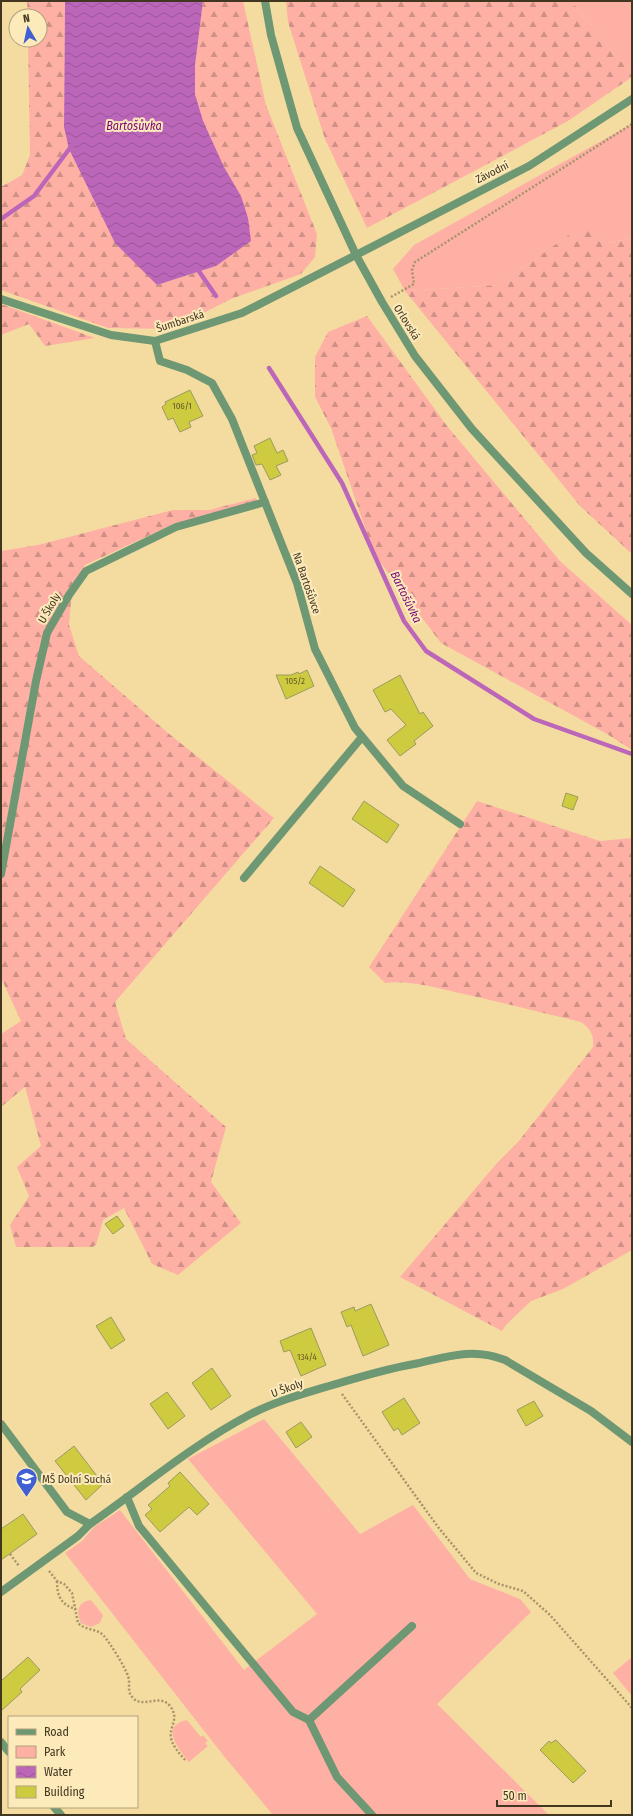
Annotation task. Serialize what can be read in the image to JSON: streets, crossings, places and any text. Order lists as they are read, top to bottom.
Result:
{
  "streets": {
    "street": [
      "Závodní",
      "Šumbarská",
      "Orlovská",
      "Na Bartošůvce",
      "U Školy"
    ]
  },
  "crossings": [
    ["Závodní", "Šumbarská"],
    ["Závodní", "Orlovská"],
    ["Šumbarská", "Orlovská"],
    ["Šumbarská", "Na Bartošůvce"],
    ["Na Bartošůvce", "U Školy"]
  ],
  "water": ["Bartošůvka"],
  "places": {
    "school or university": ["MŠ Dolní Suchá"]
  },
  "house_numbers": ["106/1", "105/2", "134/4"],
  "legend": [
    "Road",
    "Park",
    "Water",
    "Building"
  ],
  "scale_bar": "50 m",
  "north": "top"
}
